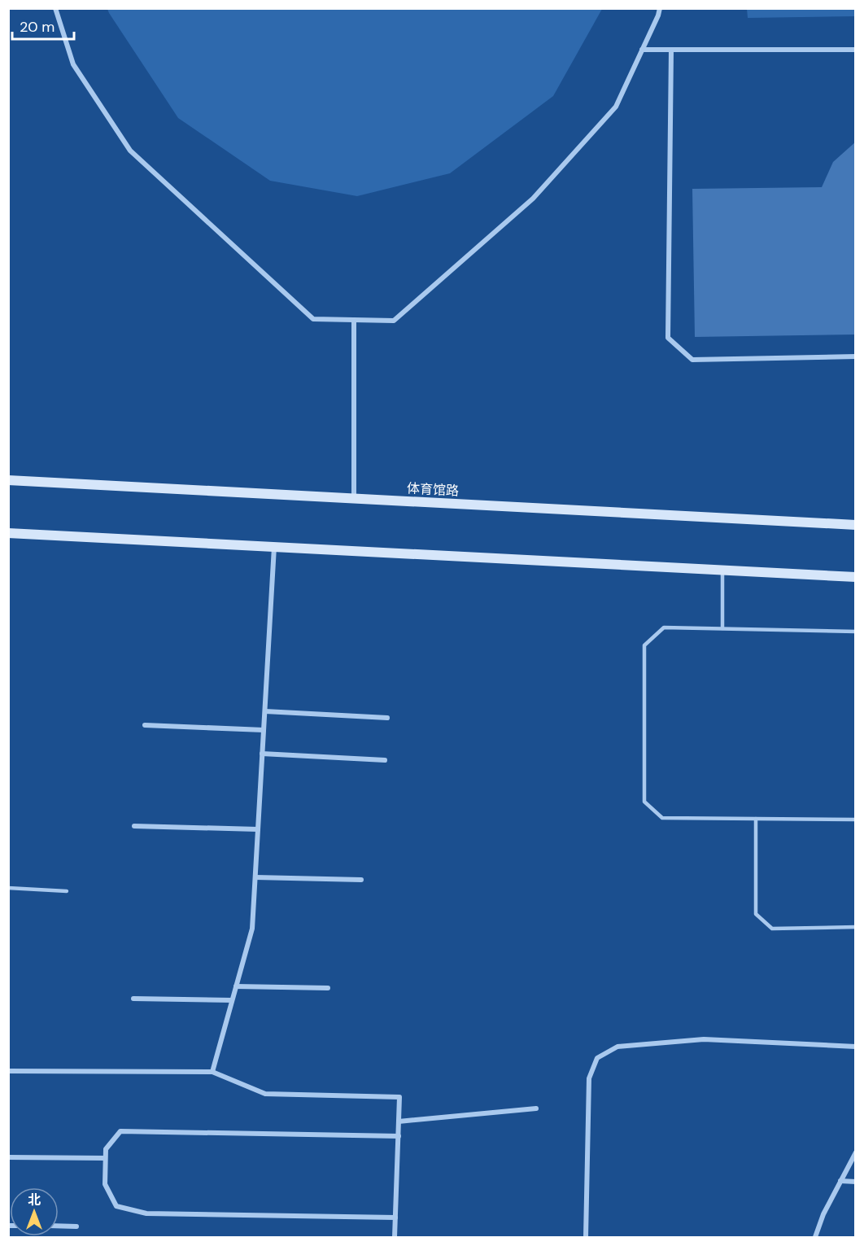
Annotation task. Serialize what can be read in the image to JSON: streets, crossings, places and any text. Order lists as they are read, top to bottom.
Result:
{
  "streets": {
    "main road": ["体育馆路"]
  },
  "scale_bar": "20 m",
  "north": "top"
}
